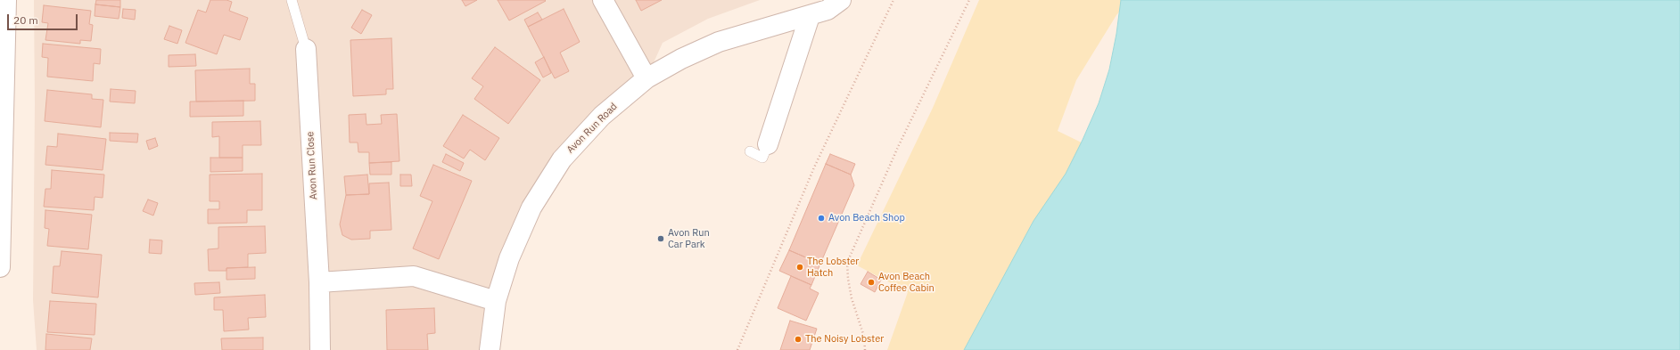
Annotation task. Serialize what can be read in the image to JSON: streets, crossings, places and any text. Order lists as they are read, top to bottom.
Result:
{
  "streets": {
    "street": ["Avon Run Road", "Avon Run Close"]
  },
  "places": [
    "Avon Beach Shop",
    "Avon Run Car Park",
    "The Lobster Hatch",
    "Avon Beach Coffee Cabin",
    "The Noisy Lobster"
  ],
  "scale_bar": "20 m"
}
